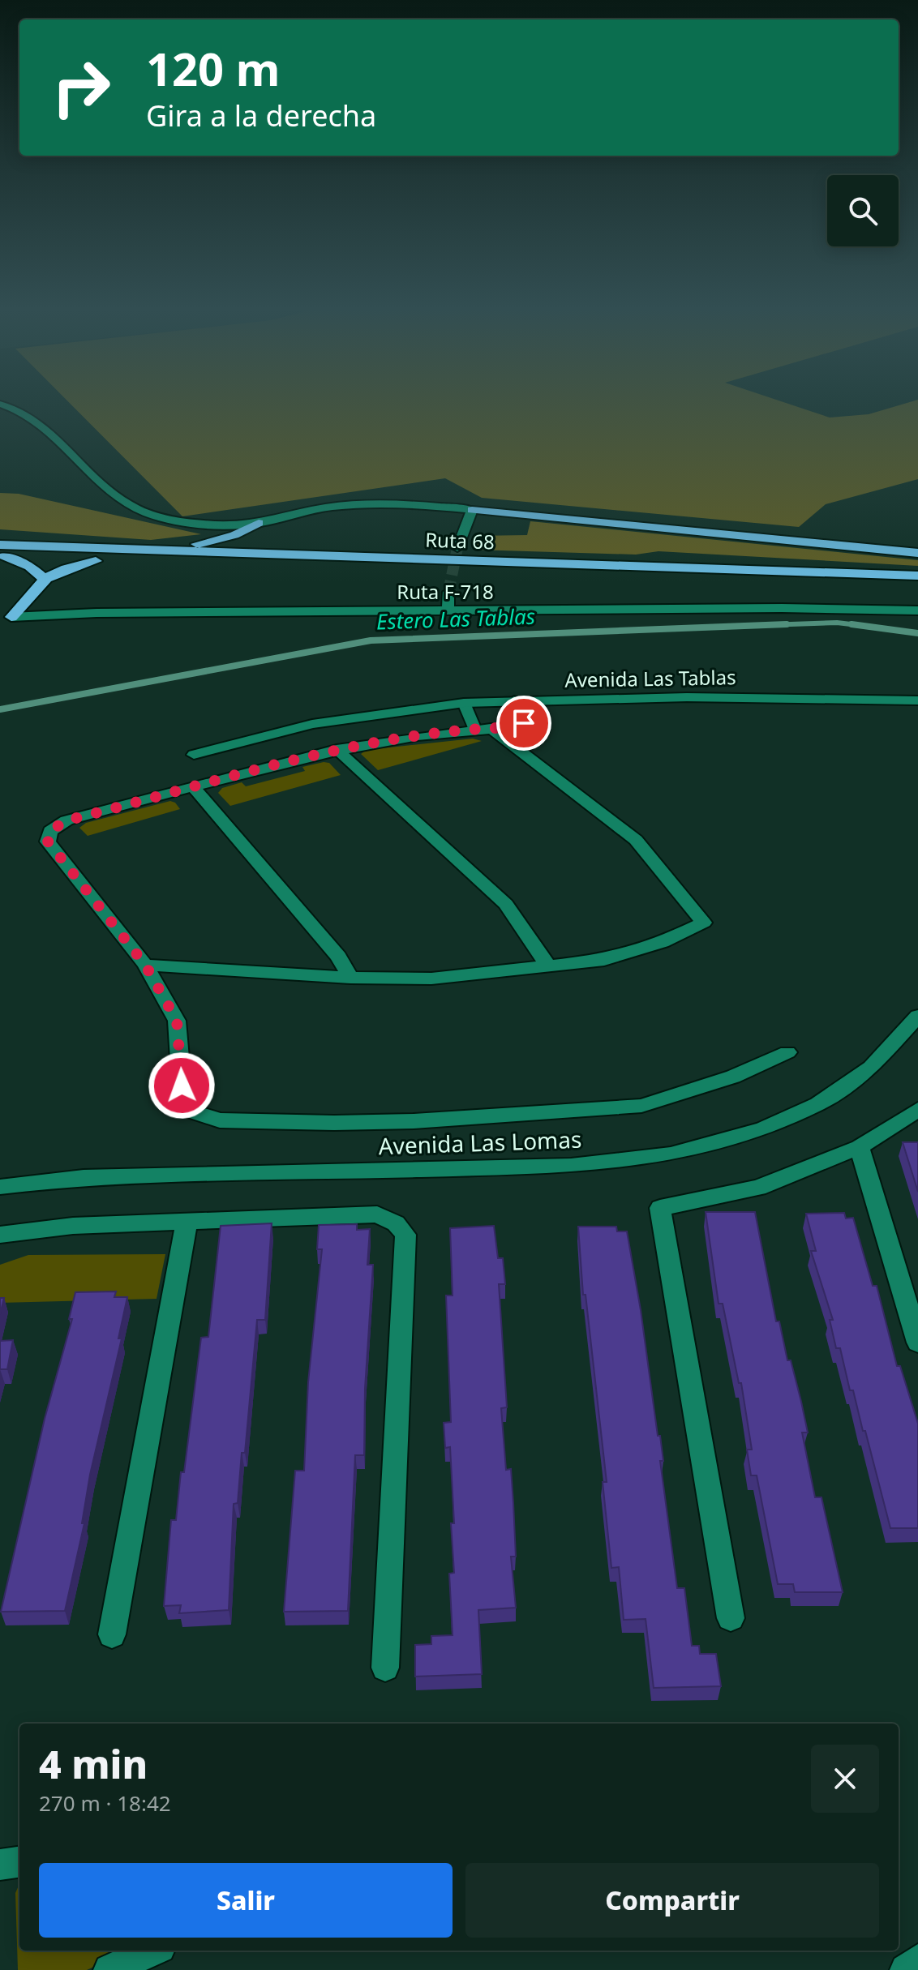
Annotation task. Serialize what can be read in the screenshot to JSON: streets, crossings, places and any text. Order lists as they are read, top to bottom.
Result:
{
  "streets": {
    "highway": ["Ruta 68"],
    "street": ["Ruta F-718", "Avenida Las Tablas", "Avenida Las Lomas"]
  },
  "water": ["Estero Las Tablas"],
  "page": {
    "turn": ["120 m", "Gira a la derecha"],
    "heading": ["4 min", "270 m · 18:42"],
    "buttons": ["Salir", "Compartir"]
  }
}
